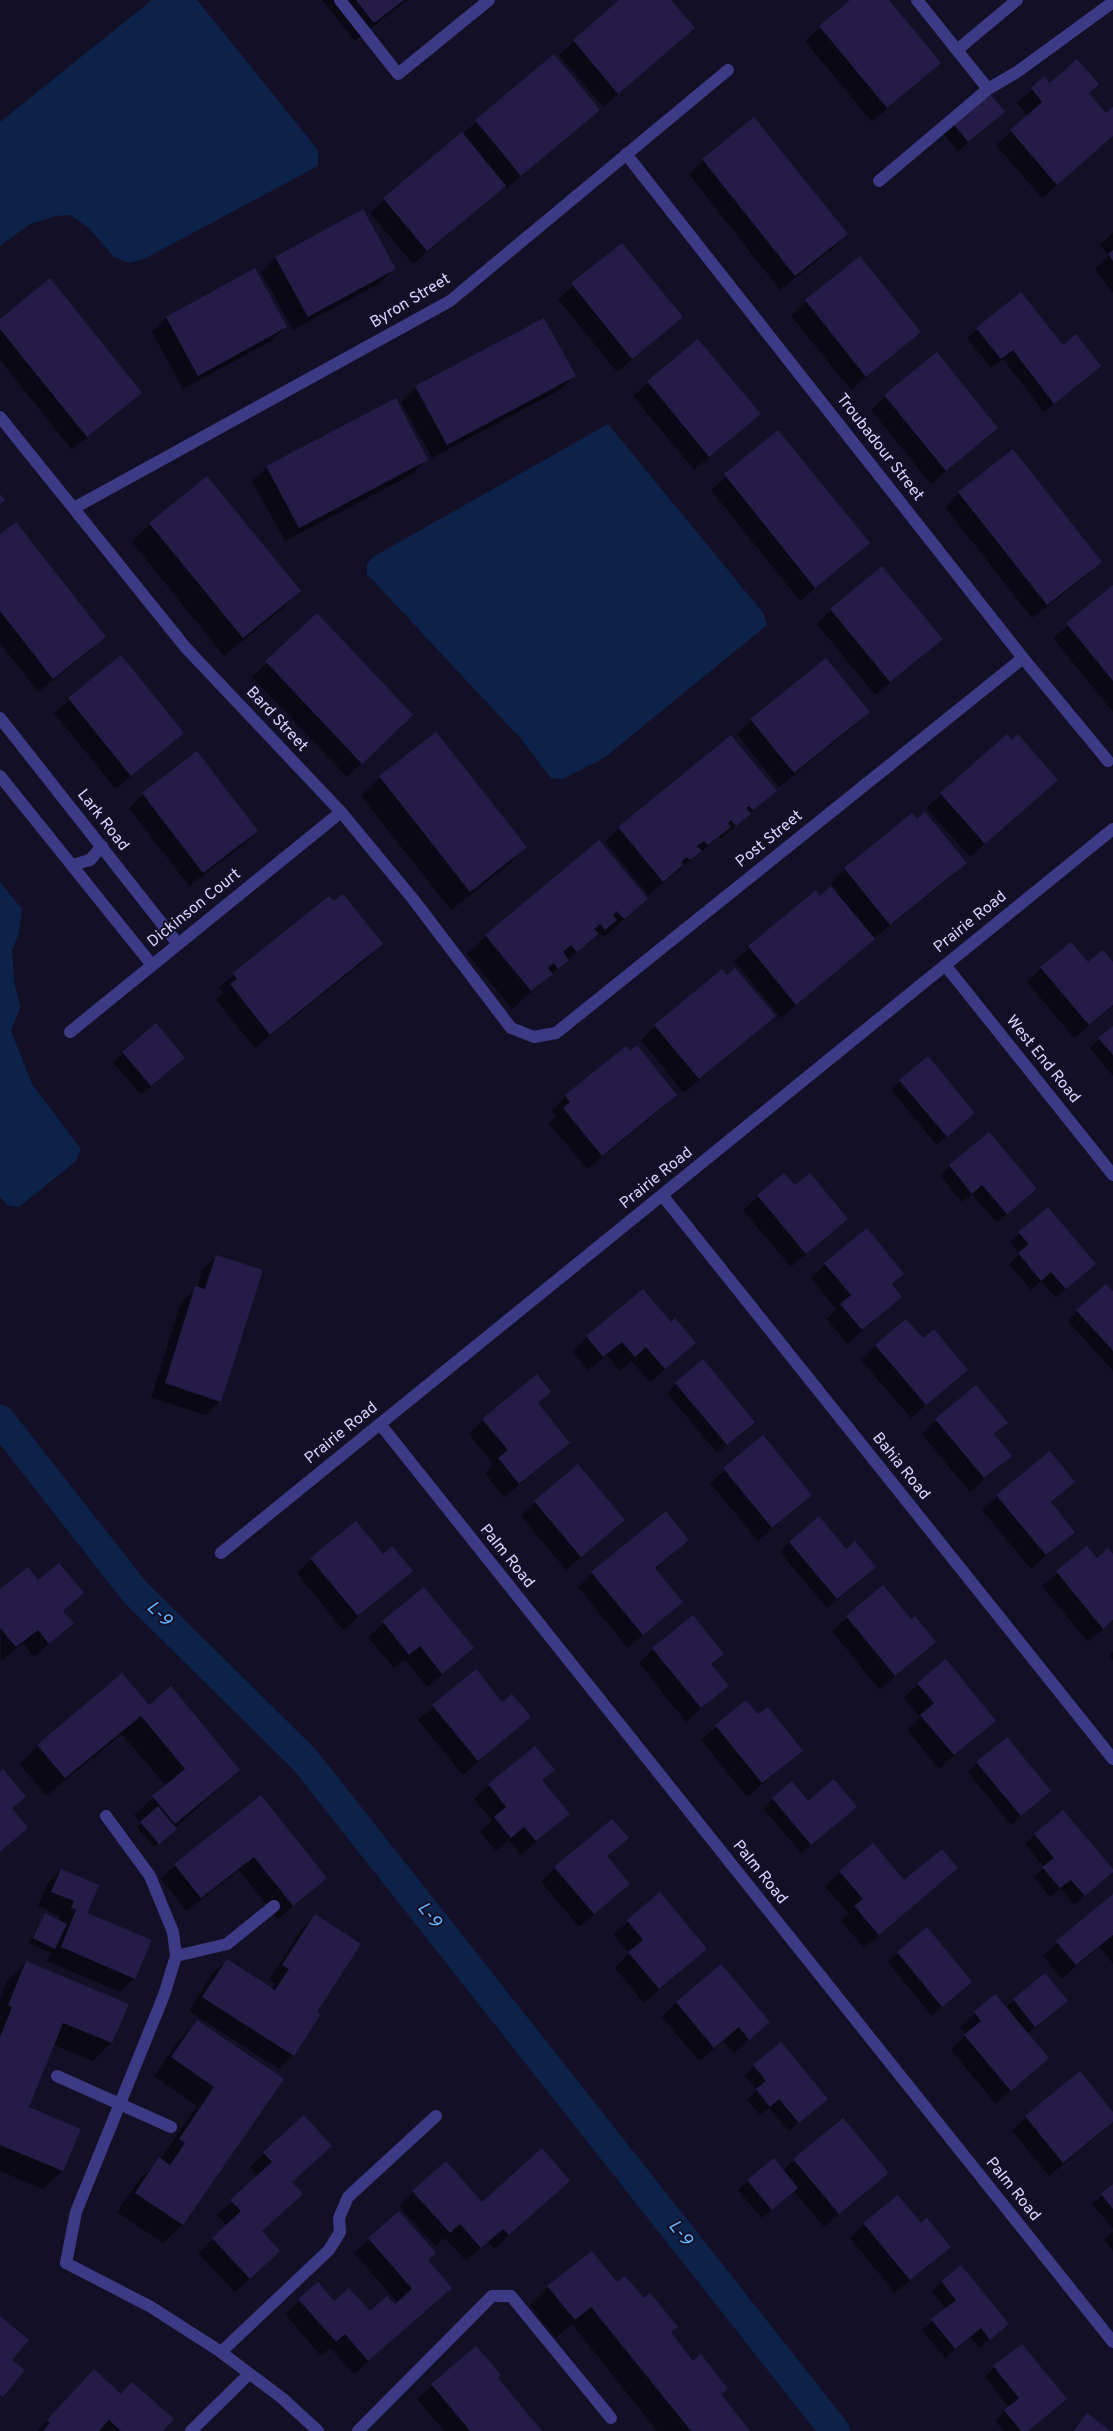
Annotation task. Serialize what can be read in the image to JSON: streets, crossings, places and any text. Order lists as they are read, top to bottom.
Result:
{
  "streets": {
    "street": [
      "Byron Street",
      "Troubadour Street",
      "Bard Street",
      "Lark Road",
      "Post Street",
      "Dickinson Court",
      "Prairie Road",
      "West End Road",
      "Bahia Road",
      "Palm Road"
    ]
  },
  "crossings": [
    ["Byron Street", "Troubadour Street"],
    ["Byron Street", "Bard Street"],
    ["Troubadour Street", "Post Street"],
    ["Bard Street", "Post Street"],
    ["Bard Street", "Dickinson Court"],
    ["Lark Road", "Dickinson Court"],
    ["Prairie Road", "West End Road"],
    ["Prairie Road", "Bahia Road"],
    ["Prairie Road", "Palm Road"]
  ],
  "water": ["L-9"]
}
